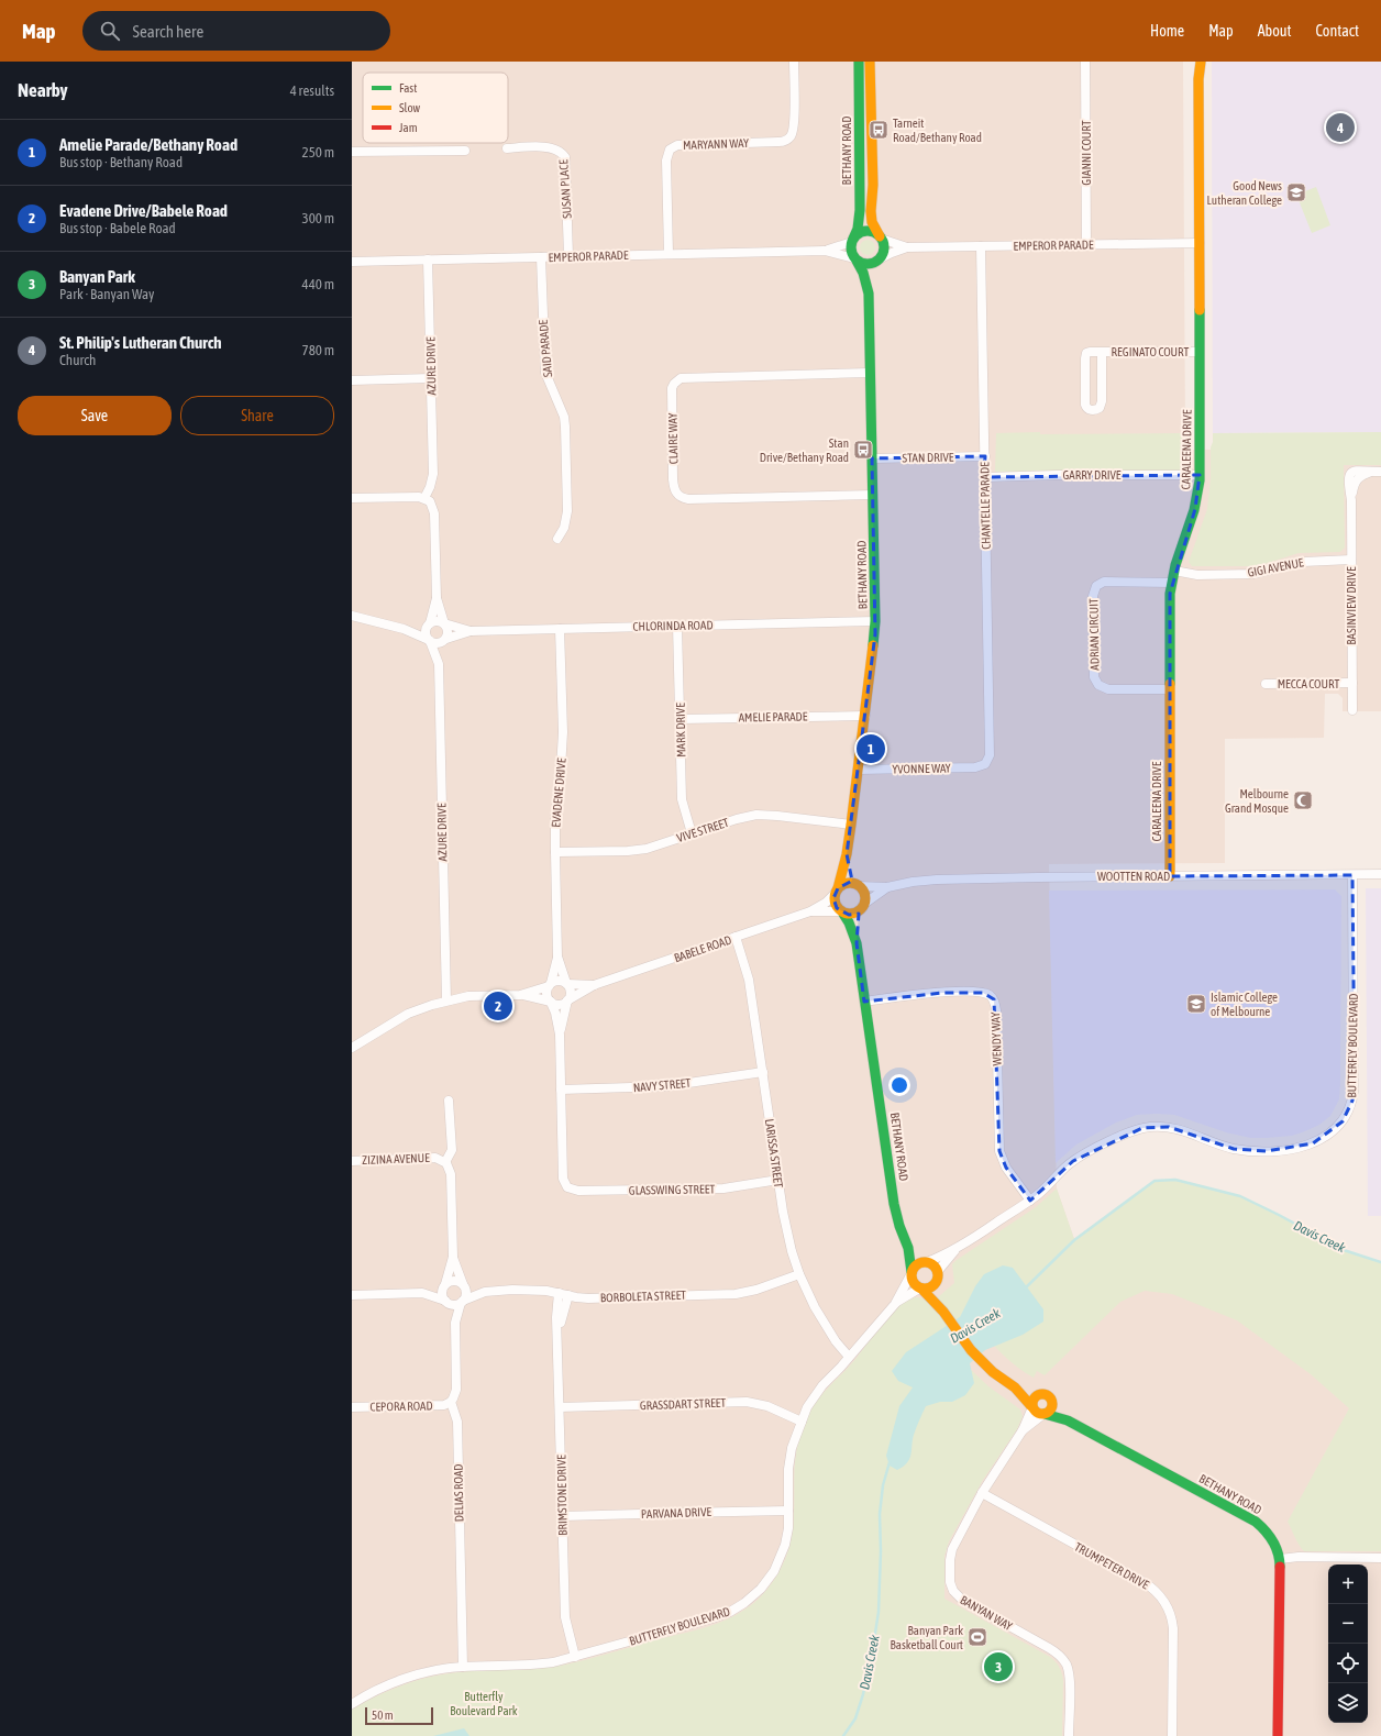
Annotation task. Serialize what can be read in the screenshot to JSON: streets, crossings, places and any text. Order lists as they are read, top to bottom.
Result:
{
  "streets": {
    "street": [
      "MARYANN WAY",
      "BETHANY ROAD",
      "GIANNI COURT",
      "SUSAN PLACE",
      "EMPEROR PARADE",
      "SAID PARADE",
      "REGINATO COURT",
      "AZURE DRIVE",
      "CLAIRE WAY",
      "CARALEENA DRIVE",
      "STAN DRIVE",
      "GARRY DRIVE",
      "CHANTELLE PARADE",
      "GIGI AVENUE",
      "BASINVIEW DRIVE",
      "CHLORINDA ROAD",
      "ADRIAN CIRCUIT",
      "MECCA COURT",
      "AMELIE PARADE",
      "MARK DRIVE",
      "YVONNE WAY",
      "EVADENE DRIVE",
      "VIVE STREET",
      "WOOTTEN ROAD",
      "BABELE ROAD",
      "WENDY WAY",
      "BUTTERFLY BOULEVARD",
      "NAVY STREET",
      "LARISSA STREET",
      "ZIZINA AVENUE",
      "GLASSWING STREET",
      "BORBOLETA STREET",
      "GRASSDART STREET",
      "CEPORA ROAD",
      "DELIAS ROAD",
      "BRIMSTONE DRIVE",
      "PARVANA DRIVE",
      "TRUMPETER DRIVE",
      "BANYAN WAY"
    ]
  },
  "crossings": [
    ["MARYANN WAY", "EMPEROR PARADE"],
    ["BETHANY ROAD", "EMPEROR PARADE"],
    ["BETHANY ROAD", "CLAIRE WAY"],
    ["BETHANY ROAD", "STAN DRIVE"],
    ["BETHANY ROAD", "CHLORINDA ROAD"],
    ["BETHANY ROAD", "AMELIE PARADE"],
    ["BETHANY ROAD", "YVONNE WAY"],
    ["BETHANY ROAD", "VIVE STREET"],
    ["BETHANY ROAD", "WOOTTEN ROAD"],
    ["BETHANY ROAD", "BABELE ROAD"],
    ["BETHANY ROAD", "WENDY WAY"],
    ["BETHANY ROAD", "BUTTERFLY BOULEVARD"],
    ["BETHANY ROAD", "BANYAN WAY"],
    ["GIANNI COURT", "EMPEROR PARADE"],
    ["SUSAN PLACE", "EMPEROR PARADE"],
    ["EMPEROR PARADE", "SAID PARADE"],
    ["EMPEROR PARADE", "AZURE DRIVE"],
    ["EMPEROR PARADE", "CARALEENA DRIVE"],
    ["EMPEROR PARADE", "CHANTELLE PARADE"],
    ["REGINATO COURT", "CARALEENA DRIVE"],
    ["AZURE DRIVE", "CHLORINDA ROAD"],
    ["CARALEENA DRIVE", "GARRY DRIVE"],
    ["CARALEENA DRIVE", "GIGI AVENUE"],
    ["CARALEENA DRIVE", "ADRIAN CIRCUIT"],
    ["CARALEENA DRIVE", "WOOTTEN ROAD"],
    ["STAN DRIVE", "CHANTELLE PARADE"],
    ["GARRY DRIVE", "CHANTELLE PARADE"],
    ["CHANTELLE PARADE", "YVONNE WAY"],
    ["GIGI AVENUE", "BASINVIEW DRIVE"],
    ["BASINVIEW DRIVE", "MECCA COURT"],
    ["CHLORINDA ROAD", "MARK DRIVE"],
    ["CHLORINDA ROAD", "EVADENE DRIVE"],
    ["AMELIE PARADE", "MARK DRIVE"],
    ["MARK DRIVE", "VIVE STREET"],
    ["EVADENE DRIVE", "VIVE STREET"],
    ["EVADENE DRIVE", "BABELE ROAD"],
    ["WOOTTEN ROAD", "BABELE ROAD"],
    ["WOOTTEN ROAD", "BUTTERFLY BOULEVARD"],
    ["BABELE ROAD", "LARISSA STREET"],
    ["WENDY WAY", "BUTTERFLY BOULEVARD"],
    ["BUTTERFLY BOULEVARD", "LARISSA STREET"],
    ["BUTTERFLY BOULEVARD", "GRASSDART STREET"],
    ["BUTTERFLY BOULEVARD", "DELIAS ROAD"],
    ["BUTTERFLY BOULEVARD", "BRIMSTONE DRIVE"],
    ["BUTTERFLY BOULEVARD", "PARVANA DRIVE"],
    ["NAVY STREET", "LARISSA STREET"],
    ["NAVY STREET", "GLASSWING STREET"],
    ["LARISSA STREET", "GLASSWING STREET"],
    ["LARISSA STREET", "BORBOLETA STREET"],
    ["BORBOLETA STREET", "BRIMSTONE DRIVE"],
    ["GRASSDART STREET", "BRIMSTONE DRIVE"],
    ["CEPORA ROAD", "DELIAS ROAD"],
    ["BRIMSTONE DRIVE", "PARVANA DRIVE"],
    ["TRUMPETER DRIVE", "BANYAN WAY"]
  ],
  "water": ["Davis Creek"],
  "parks": ["Butterfly Boulevard Park"],
  "places": {
    "bus stop": ["Tarneit Road/Bethany Road", "Stan Drive/Bethany Road"],
    "school or university": ["Good News Lutheran College", "Islamic College of Melbourne"],
    "mosque": ["Melbourne Grand Mosque"],
    "sports": ["Banyan Park Basketball Court"]
  },
  "legend": ["Fast", "Slow", "Jam"],
  "scale_bar": "50 m",
  "page": {
    "header": "Map",
    "search": "Search here",
    "nav": [
      "Home",
      "Map",
      "About",
      "Contact"
    ],
    "heading": ["Nearby", "4 results"],
    "pins": [
      "4",
      "1",
      "2",
      "3"
    ],
    "list": [
      {
        "mark": "1",
        "name": "Amelie Parade/Bethany Road",
        "note": "Bus stop · Bethany Road",
        "value": "250 m"
      },
      {
        "mark": "2",
        "name": "Evadene Drive/Babele Road",
        "note": "Bus stop · Babele Road",
        "value": "300 m"
      },
      {
        "mark": "3",
        "name": "Banyan Park",
        "note": "Park · Banyan Way",
        "value": "440 m"
      },
      {
        "mark": "4",
        "name": "St. Philip's Lutheran Church",
        "note": "Church",
        "value": "780 m"
      }
    ],
    "buttons": ["Save", "Share"],
    "map_buttons": ["+", "−"],
    "scale": "50 m"
  }
}
